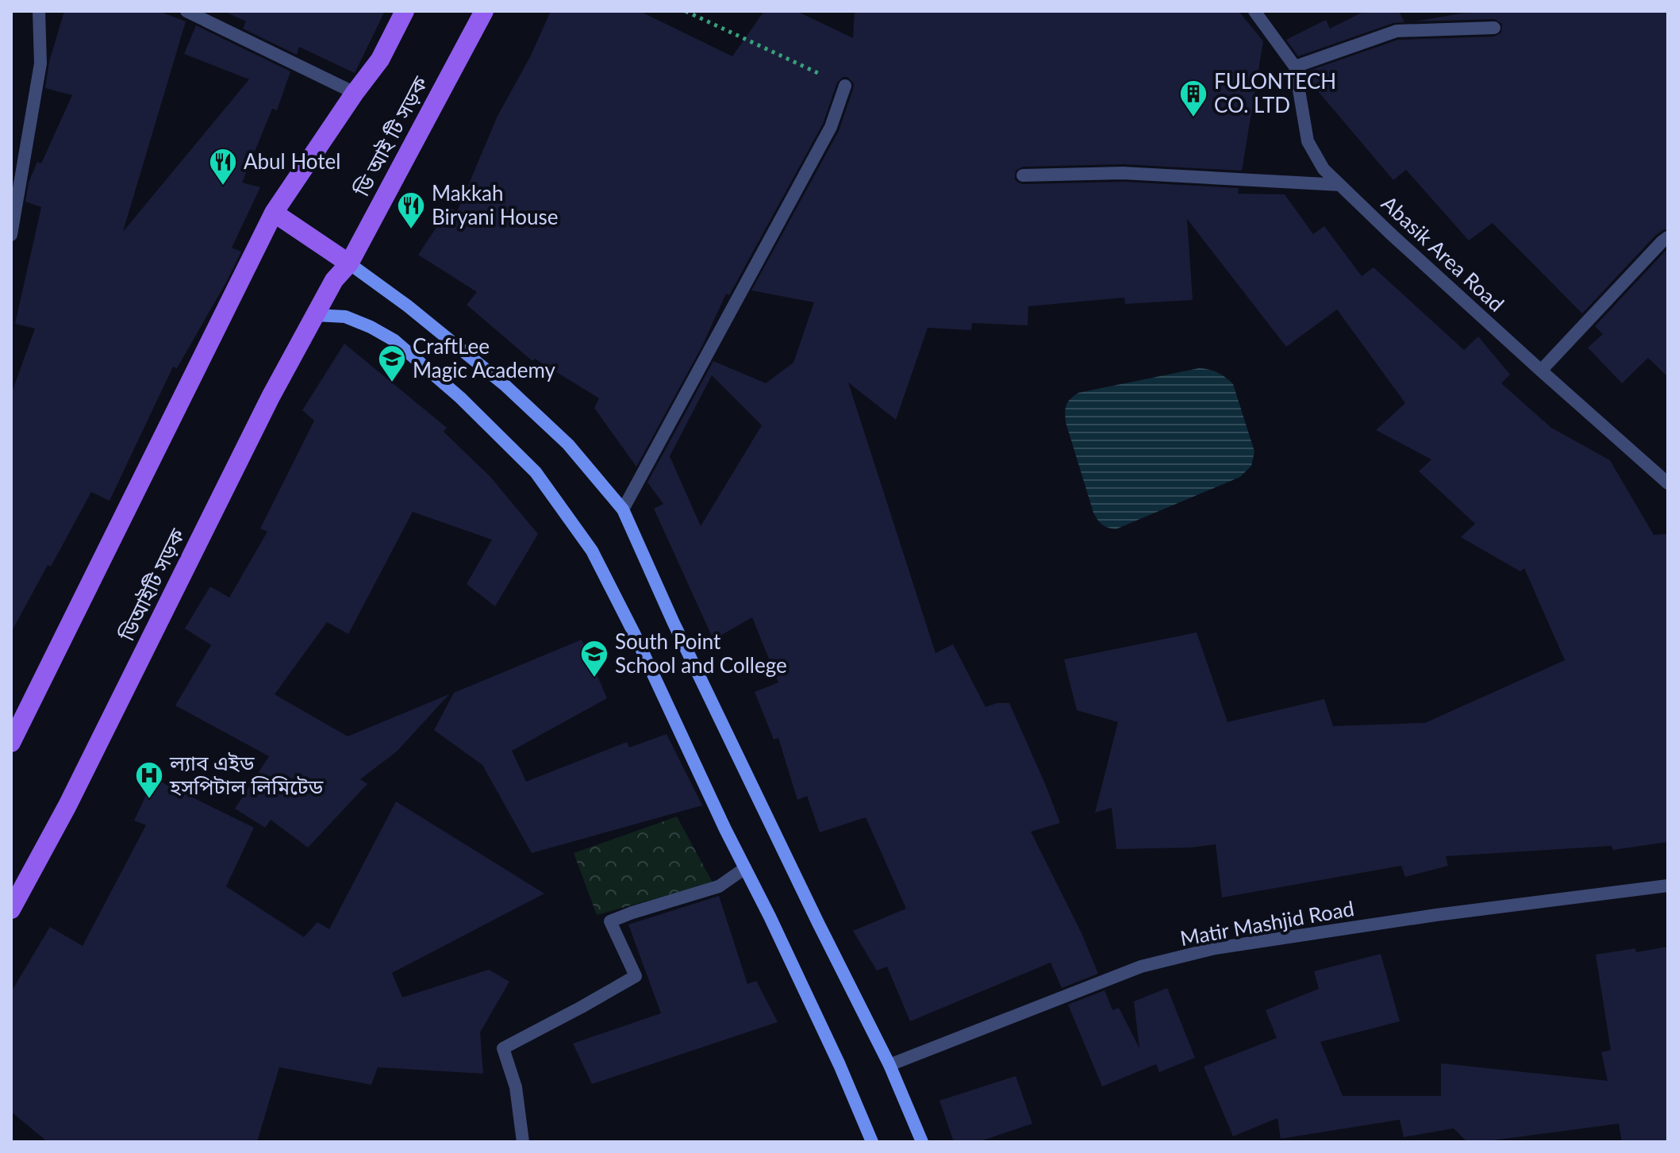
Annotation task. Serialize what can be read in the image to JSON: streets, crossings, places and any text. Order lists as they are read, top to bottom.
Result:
{
  "streets": {
    "main road": ["ডি আই টি সড়ক", "ডিআইটি সড়ক"],
    "street": ["Abasik Area Road", "Matir Mashjid Road"]
  },
  "crossings": [
    ["ডি আই টি সড়ক", "ডিআইটি সড়ক"]
  ],
  "places": {
    "building": ["FULONTECH CO. LTD"],
    "restaurant": ["Abul Hotel", "Makkah Biryani House"],
    "school or university": ["CraftLee Magic Academy", "South Point School and College"],
    "hospital": ["ল্যাব এইড হসপিটাল লিমিটেড"]
  }
}
